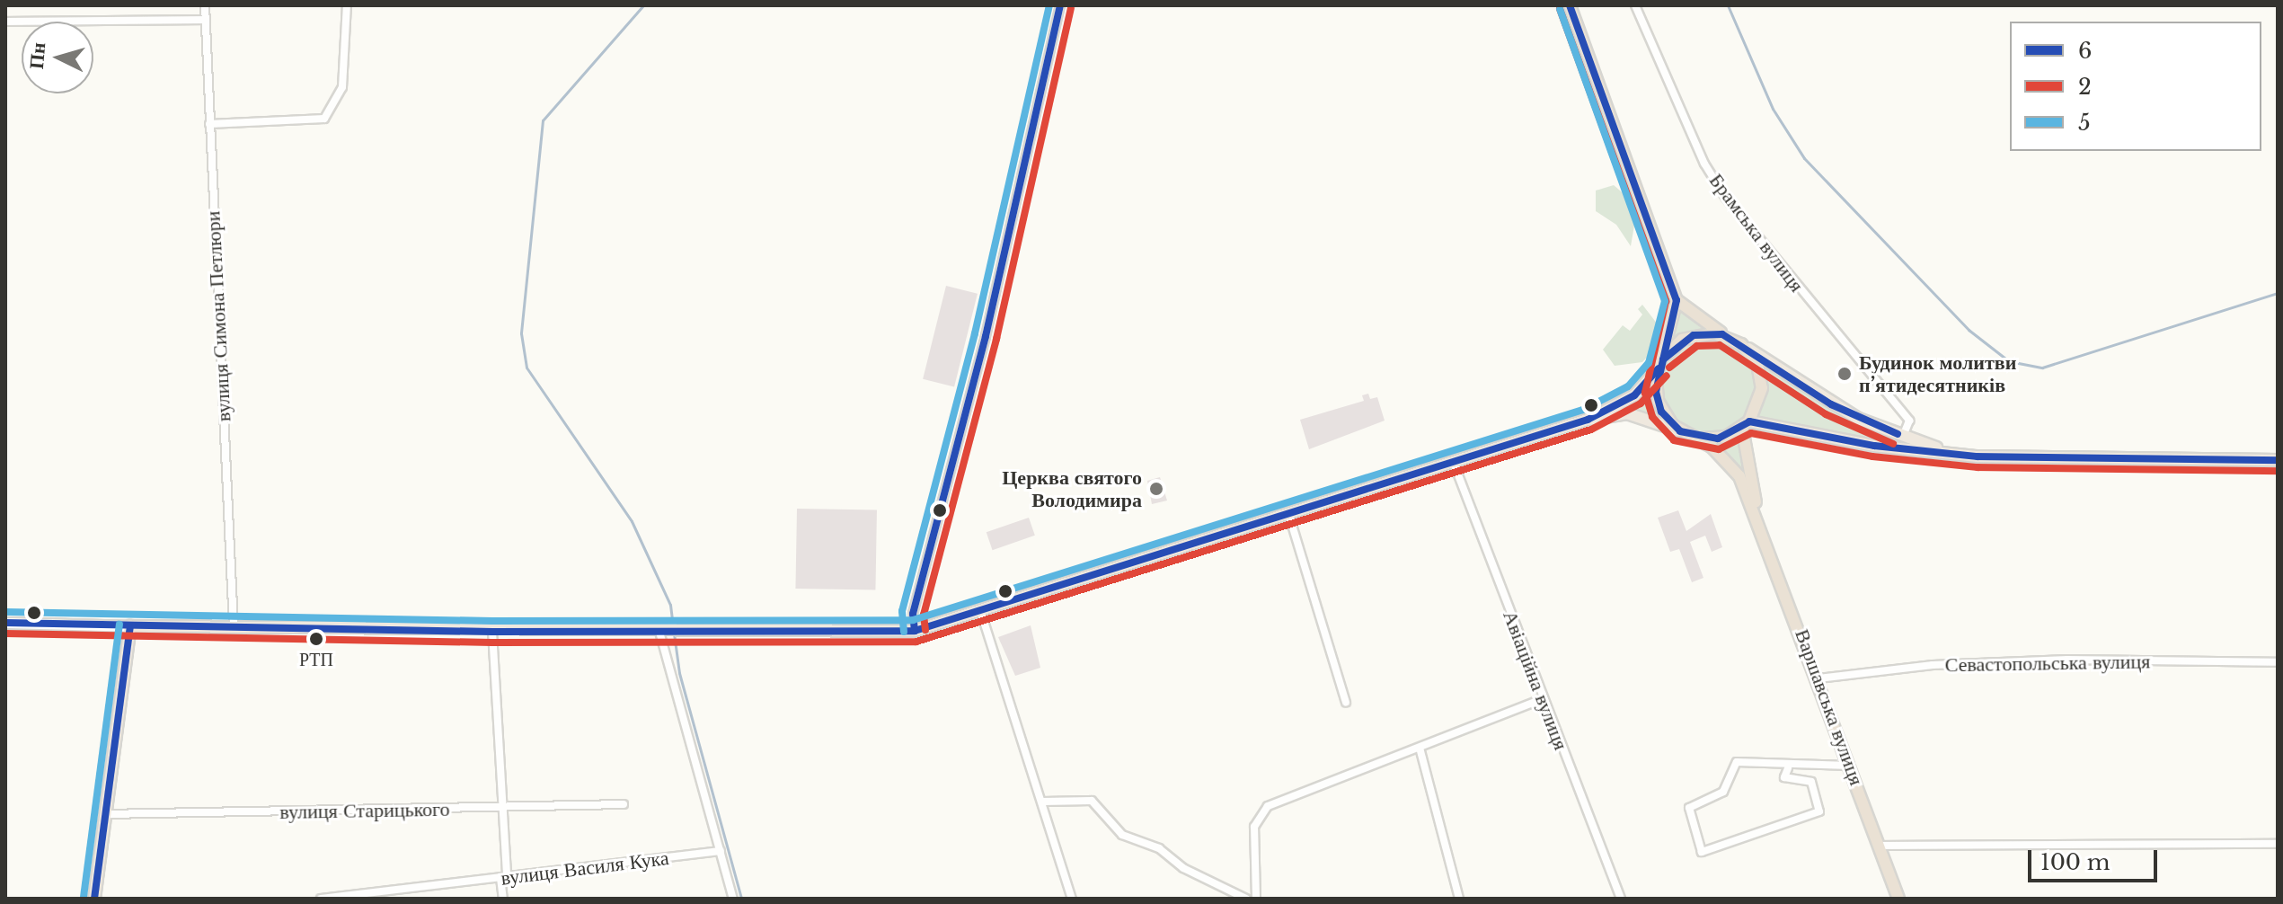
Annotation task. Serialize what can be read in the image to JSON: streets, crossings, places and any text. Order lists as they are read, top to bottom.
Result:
{
  "streets": {
    "highway": ["Варшавська вулиця"],
    "street": [
      "Брамська вулиця",
      "вулиця Симона Петлюри",
      "Севастопольська вулиця",
      "Авіаційна вулиця",
      "вулиця Старицького",
      "вулиця Василя Кука"
    ]
  },
  "crossings": [
    ["Севастопольська вулиця", "Варшавська вулиця"]
  ],
  "places": ["Будинок молитви п’ятидесятників", "Церква святого Володимира", "РТП"],
  "lines": ["transit line 6", "transit line 5", "transit line 2"],
  "legend": ["6", "2", "5"],
  "scale_bar": "100 m",
  "north": "left"
}
